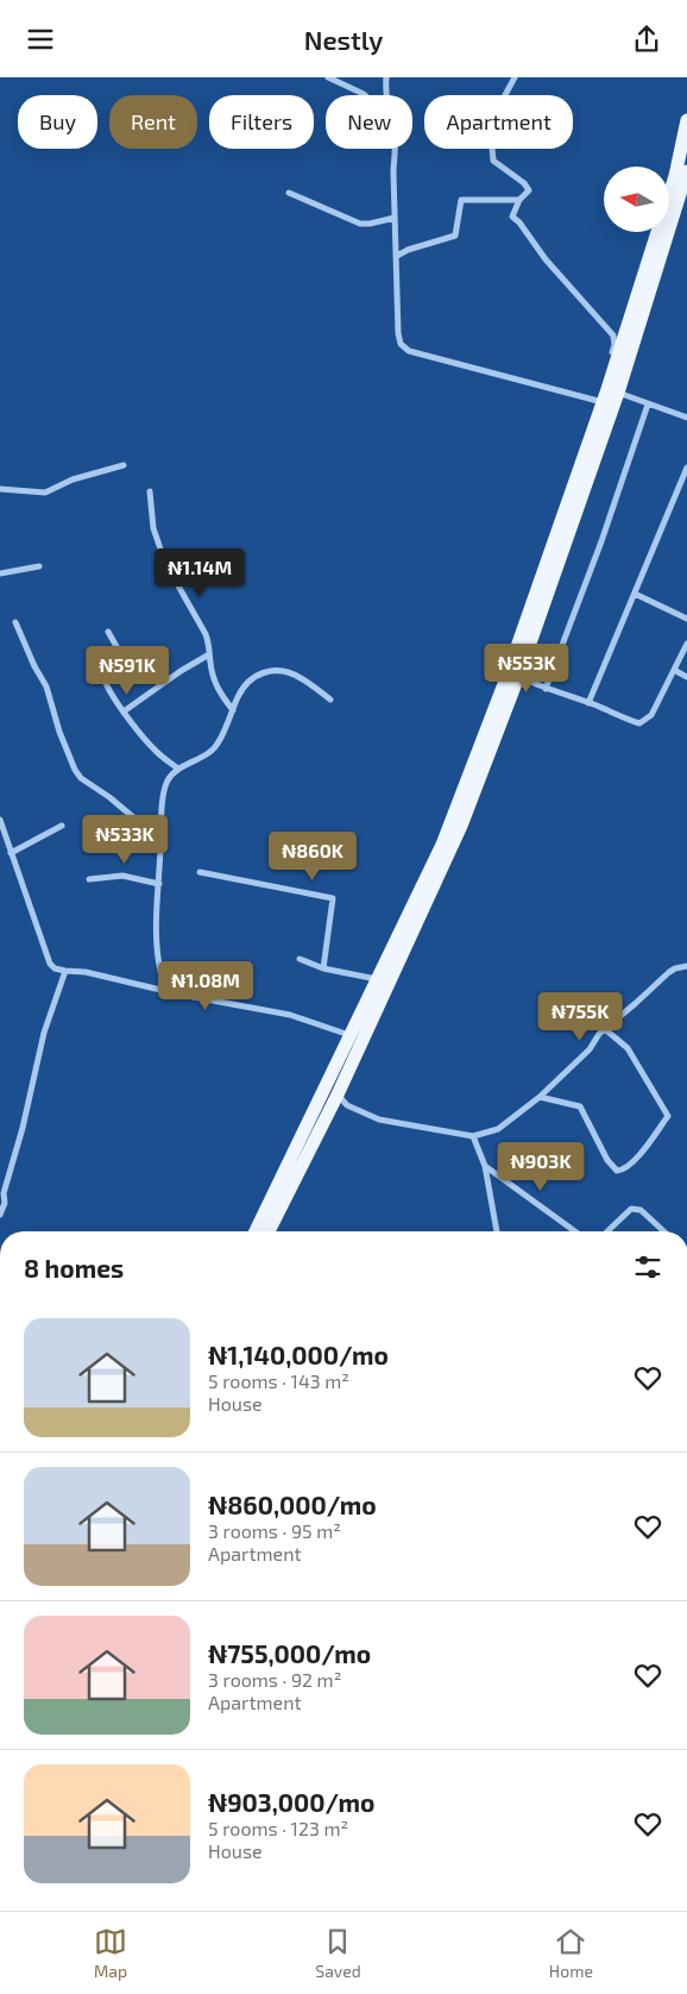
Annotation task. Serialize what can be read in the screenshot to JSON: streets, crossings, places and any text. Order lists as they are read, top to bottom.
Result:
{
  "north": "left",
  "page": {
    "header": "Nestly",
    "chip": [
      "Buy",
      "Rent",
      "Filters",
      "New",
      "Apartment"
    ],
    "price": [
      "₦1.14M",
      "₦553K",
      "₦591K",
      "₦533K",
      "₦860K",
      "₦1.08M",
      "₦755K",
      "₦903K"
    ],
    "heading": "8 homes",
    "list": [
      {
        "name": "₦1,140,000/mo",
        "note": "5 rooms · 143 m² · House"
      },
      {
        "name": "₦860,000/mo",
        "note": "3 rooms · 95 m² · Apartment"
      },
      {
        "name": "₦755,000/mo",
        "note": "3 rooms · 92 m² · Apartment"
      },
      {
        "name": "₦903,000/mo",
        "note": "5 rooms · 123 m² · House"
      }
    ],
    "tabs": ["Map", "Saved", "Home"]
  }
}
